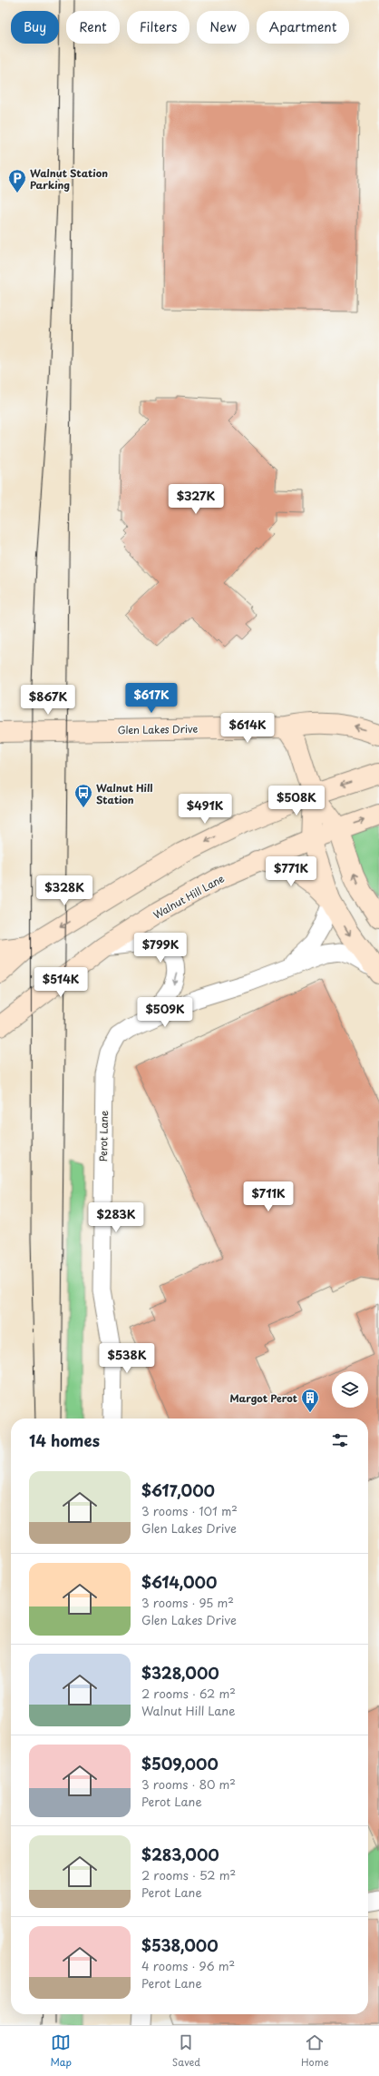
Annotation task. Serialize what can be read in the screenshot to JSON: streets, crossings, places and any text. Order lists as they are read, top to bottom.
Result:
{
  "streets": {
    "main road": ["Glen Lakes Drive", "Walnut Hill Lane"],
    "street": ["Perot Lane"]
  },
  "places": {
    "parking": ["Walnut Station Parking"],
    "bus stop": ["Walnut Hill Station"],
    "building": ["Margot Perot"]
  },
  "page": {
    "chip": [
      "Buy",
      "Rent",
      "Filters",
      "New",
      "Apartment"
    ],
    "price": [
      "$327K",
      "$617K",
      "$867K",
      "$614K",
      "$508K",
      "$491K",
      "$771K",
      "$328K",
      "$799K",
      "$514K",
      "$509K",
      "$711K",
      "$283K",
      "$538K"
    ],
    "heading": "14 homes",
    "list": [
      {
        "name": "$617,000",
        "note": "3 rooms · 101 m² · Glen Lakes Drive"
      },
      {
        "name": "$614,000",
        "note": "3 rooms · 95 m² · Glen Lakes Drive"
      },
      {
        "name": "$328,000",
        "note": "2 rooms · 62 m² · Walnut Hill Lane"
      },
      {
        "name": "$509,000",
        "note": "3 rooms · 80 m² · Perot Lane"
      },
      {
        "name": "$283,000",
        "note": "2 rooms · 52 m² · Perot Lane"
      },
      {
        "name": "$538,000",
        "note": "4 rooms · 96 m² · Perot Lane"
      }
    ],
    "tabs": ["Map", "Saved", "Home"]
  }
}
